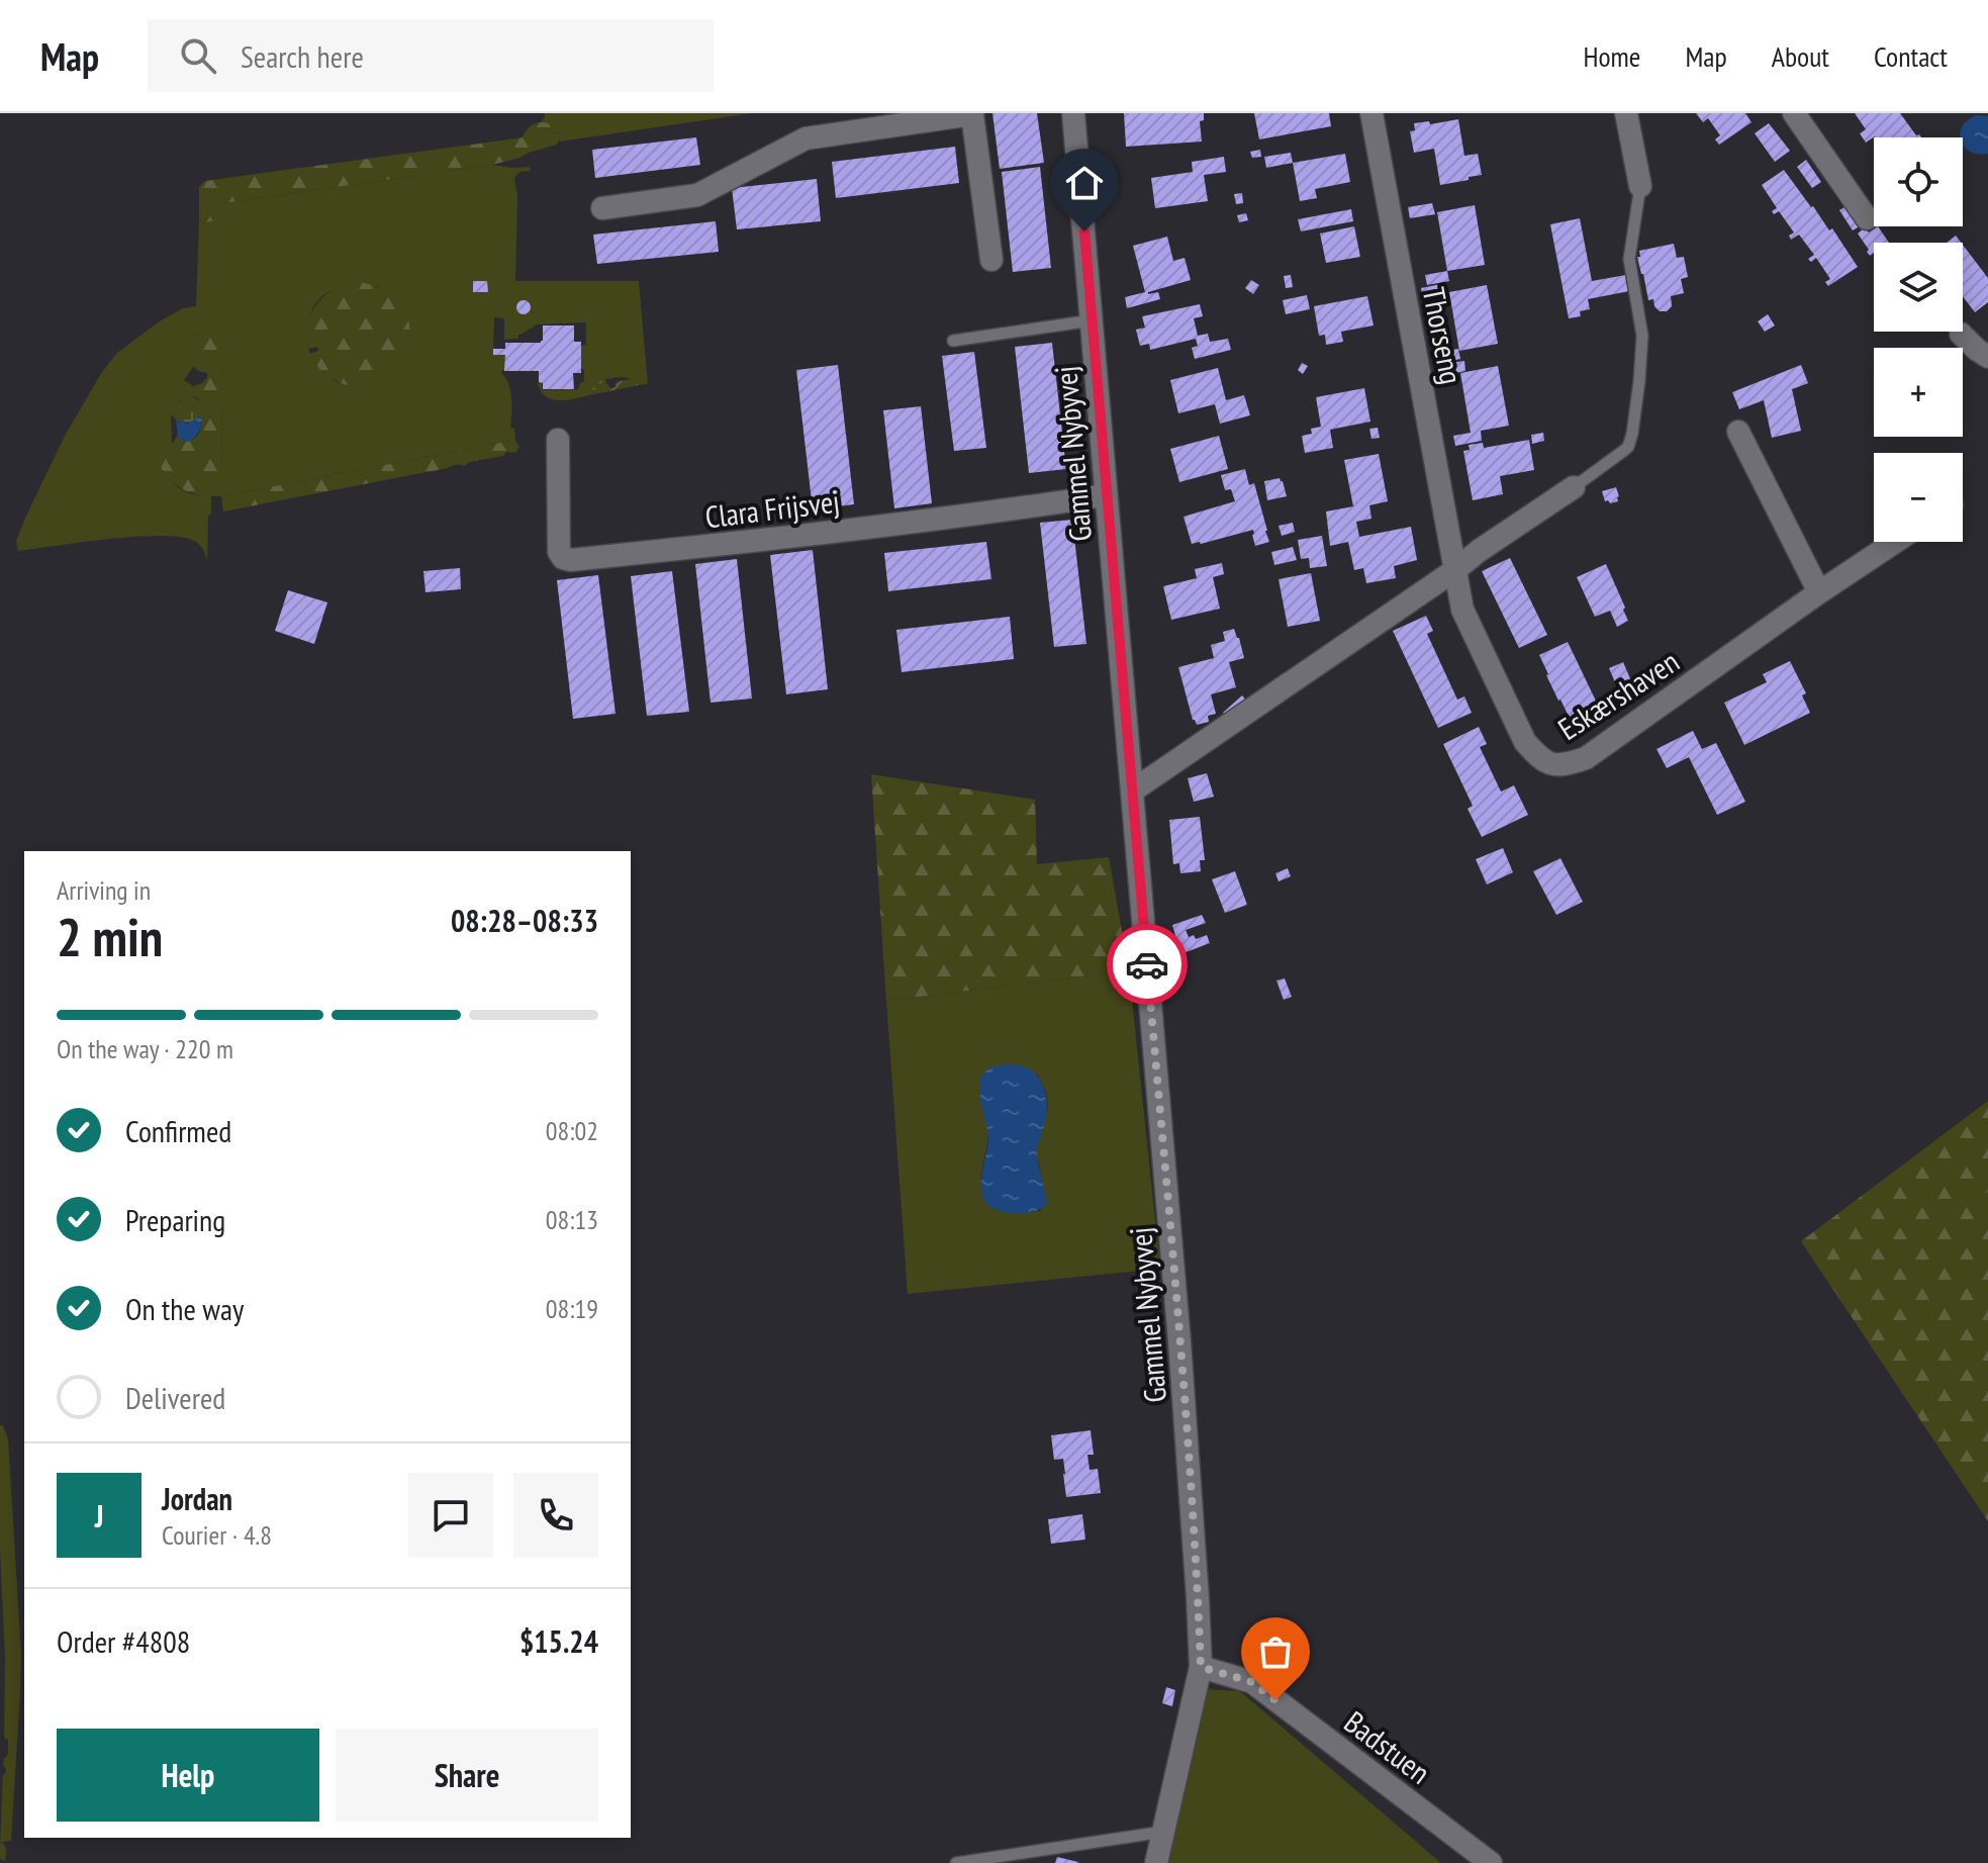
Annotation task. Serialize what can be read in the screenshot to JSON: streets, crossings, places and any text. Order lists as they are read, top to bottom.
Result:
{
  "streets": {
    "street": [
      "Thorseng",
      "Gammel Nybyvej",
      "Clara Frijsvej",
      "Eskærshaven",
      "Badstuen"
    ]
  },
  "crossings": [
    ["Thorseng", "Eskærshaven"],
    ["Gammel Nybyvej", "Clara Frijsvej"],
    ["Gammel Nybyvej", "Badstuen"]
  ],
  "page": {
    "header": "Map",
    "search": "Search here",
    "nav": [
      "Home",
      "Map",
      "About",
      "Contact"
    ],
    "map_buttons": ["+", "−"],
    "heading": ["2 min", "Arriving in", "08:28–08:33"],
    "panel": [
      "Jordan",
      "Courier · 4.8",
      "Order #4808",
      "$15.24"
    ],
    "bar": "On the way · 220 m",
    "list": [
      ["Confirmed", "08:02"],
      ["Preparing", "08:13"],
      ["On the way", "08:19"],
      "Delivered"
    ],
    "round": "J",
    "buttons": ["Help", "Share"]
  }
}
